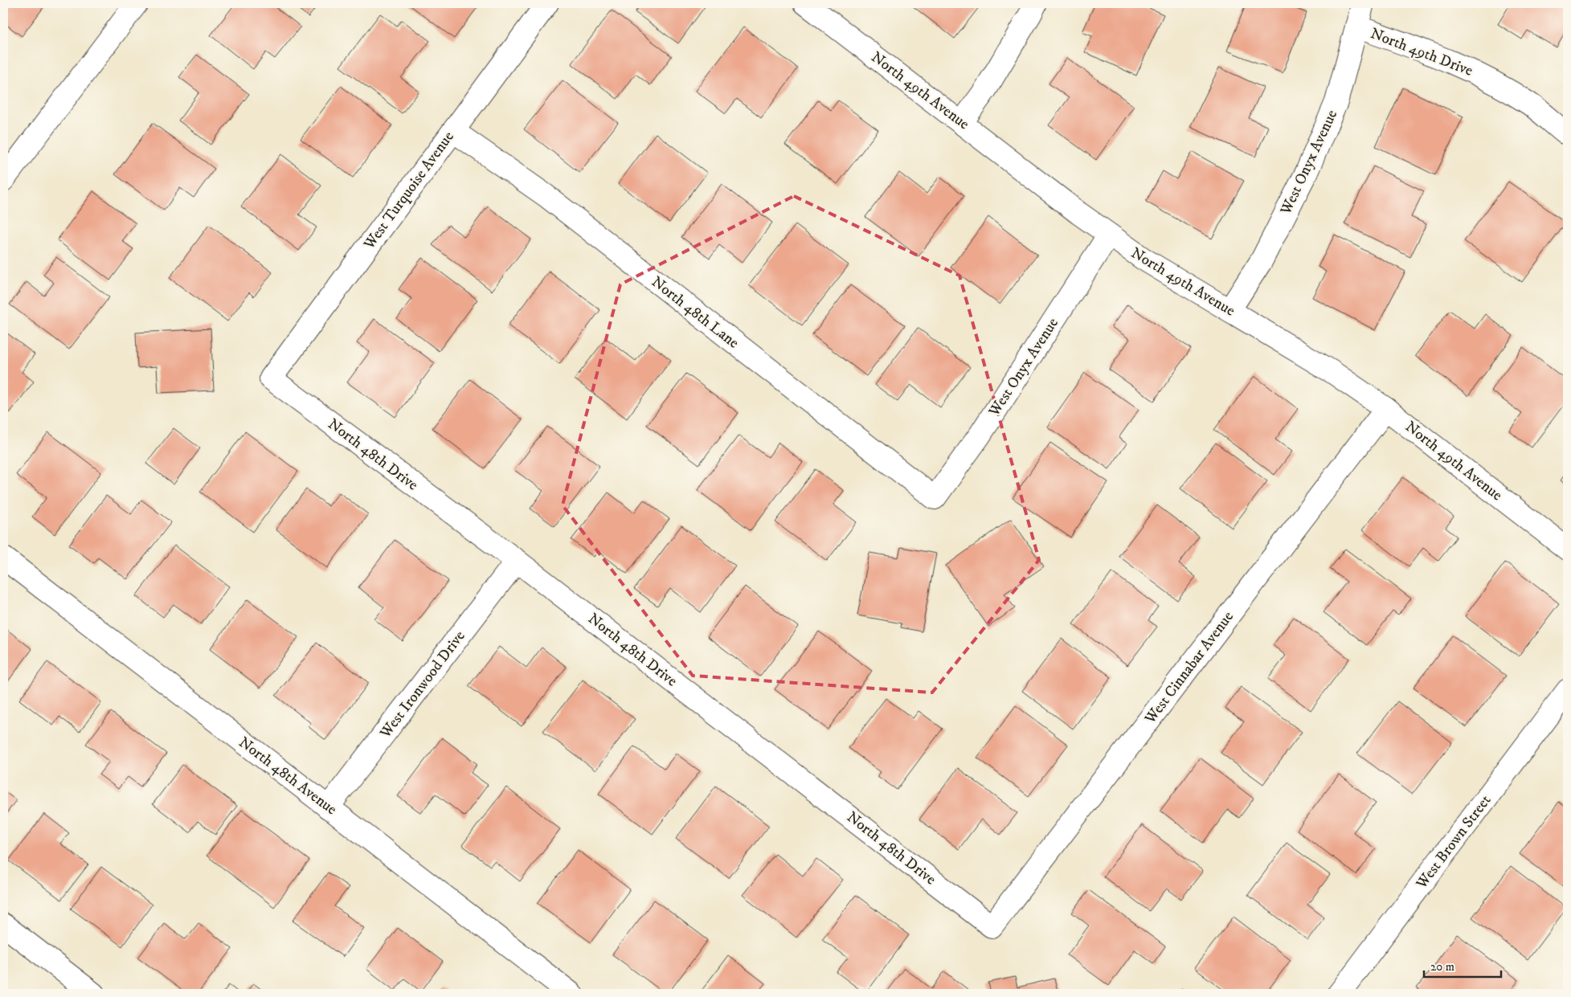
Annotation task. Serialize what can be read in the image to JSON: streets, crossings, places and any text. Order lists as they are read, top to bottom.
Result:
{
  "streets": {
    "street": [
      "North 49th Drive",
      "North 49th Avenue",
      "West Onyx Avenue",
      "West Turquoise Avenue",
      "North 48th Lane",
      "North 48th Drive",
      "West Cinnabar Avenue",
      "West Ironwood Drive",
      "North 48th Avenue",
      "West Brown Street"
    ]
  },
  "crossings": [
    ["North 49th Drive", "West Onyx Avenue"],
    ["North 49th Avenue", "West Onyx Avenue"],
    ["North 49th Avenue", "West Cinnabar Avenue"],
    ["West Onyx Avenue", "North 48th Lane"],
    ["West Turquoise Avenue", "North 48th Lane"],
    ["West Turquoise Avenue", "North 48th Drive"],
    ["North 48th Drive", "West Cinnabar Avenue"],
    ["North 48th Drive", "West Ironwood Drive"],
    ["West Ironwood Drive", "North 48th Avenue"]
  ],
  "scale_bar": "20 m"
}
